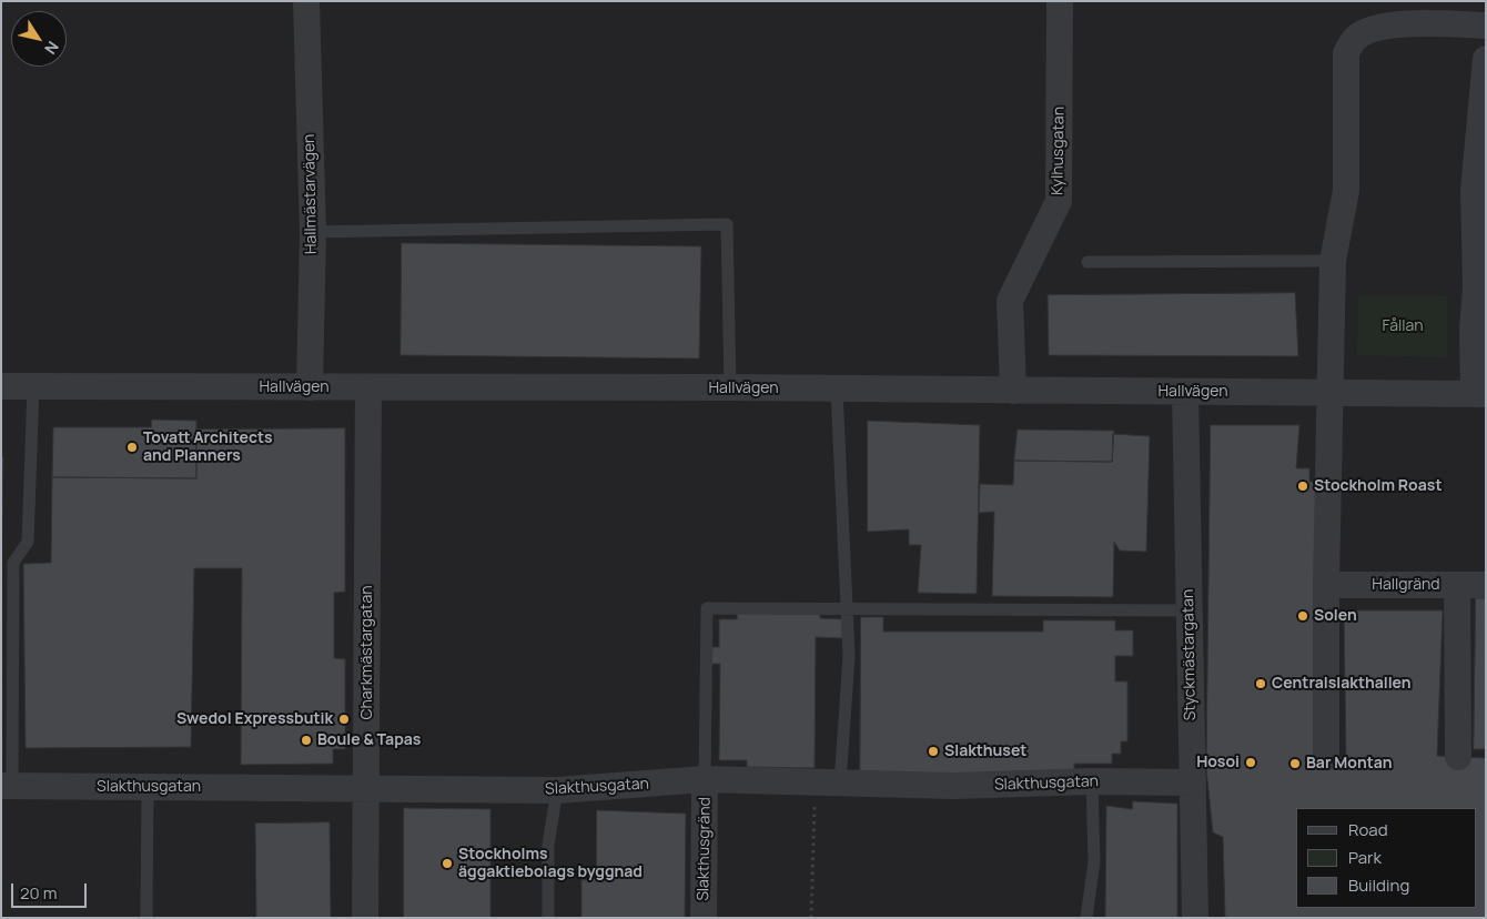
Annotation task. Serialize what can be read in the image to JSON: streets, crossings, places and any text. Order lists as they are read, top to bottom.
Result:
{
  "streets": {
    "street": [
      "Kylhusgatan",
      "Hallmästarvägen",
      "Hallvägen",
      "Hallgränd",
      "Charkmästargatan",
      "Styckmästargatan",
      "Slakthusgatan",
      "Slakthusgränd"
    ]
  },
  "crossings": [
    ["Kylhusgatan", "Hallvägen"],
    ["Hallmästarvägen", "Hallvägen"],
    ["Hallvägen", "Charkmästargatan"],
    ["Hallvägen", "Styckmästargatan"],
    ["Charkmästargatan", "Slakthusgatan"],
    ["Styckmästargatan", "Slakthusgatan"],
    ["Slakthusgatan", "Slakthusgränd"]
  ],
  "parks": ["Fållan"],
  "places": [
    "Tovatt Architects and Planners",
    "Stockholm Roast",
    "Solen",
    "Centralslakthallen",
    "Swedol Expressbutik",
    "Boule & Tapas",
    "Slakthuset",
    "Hosoi",
    "Bar Montan",
    "Stockholms äggaktiebolags byggnad"
  ],
  "legend": ["Road", "Park", "Building"],
  "scale_bar": "20 m",
  "north": "bottom right"
}
